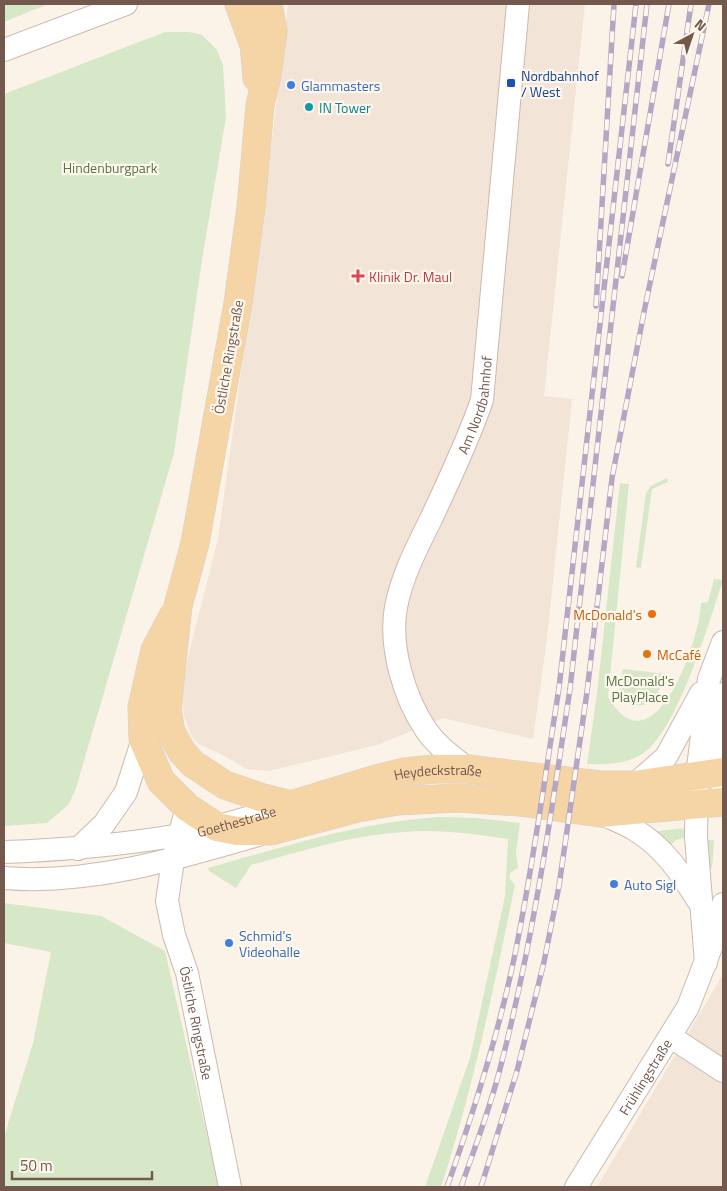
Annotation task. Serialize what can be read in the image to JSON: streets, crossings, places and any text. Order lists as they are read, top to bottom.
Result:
{
  "streets": {
    "main road": ["Östliche Ringstraße", "Heydeckstraße"],
    "street": ["Am Nordbahnhof", "Goethestraße", "Frühlingstraße"]
  },
  "crossings": [
    ["Östliche Ringstraße", "Heydeckstraße"],
    ["Östliche Ringstraße", "Goethestraße"],
    ["Am Nordbahnhof", "Heydeckstraße"],
    ["Heydeckstraße", "Goethestraße"],
    ["Heydeckstraße", "Frühlingstraße"]
  ],
  "parks": ["Hindenburgpark", "McDonald's PlayPlace"],
  "places": {
    "transit": ["Nordbahnhof / West"],
    "other": [
      "Glammasters",
      "IN Tower",
      "McDonald's",
      "McCafé",
      "Auto Sigl",
      "Schmid's Videohalle"
    ],
    "health": ["Klinik Dr. Maul"]
  },
  "scale_bar": "50 m",
  "north": "top right"
}
